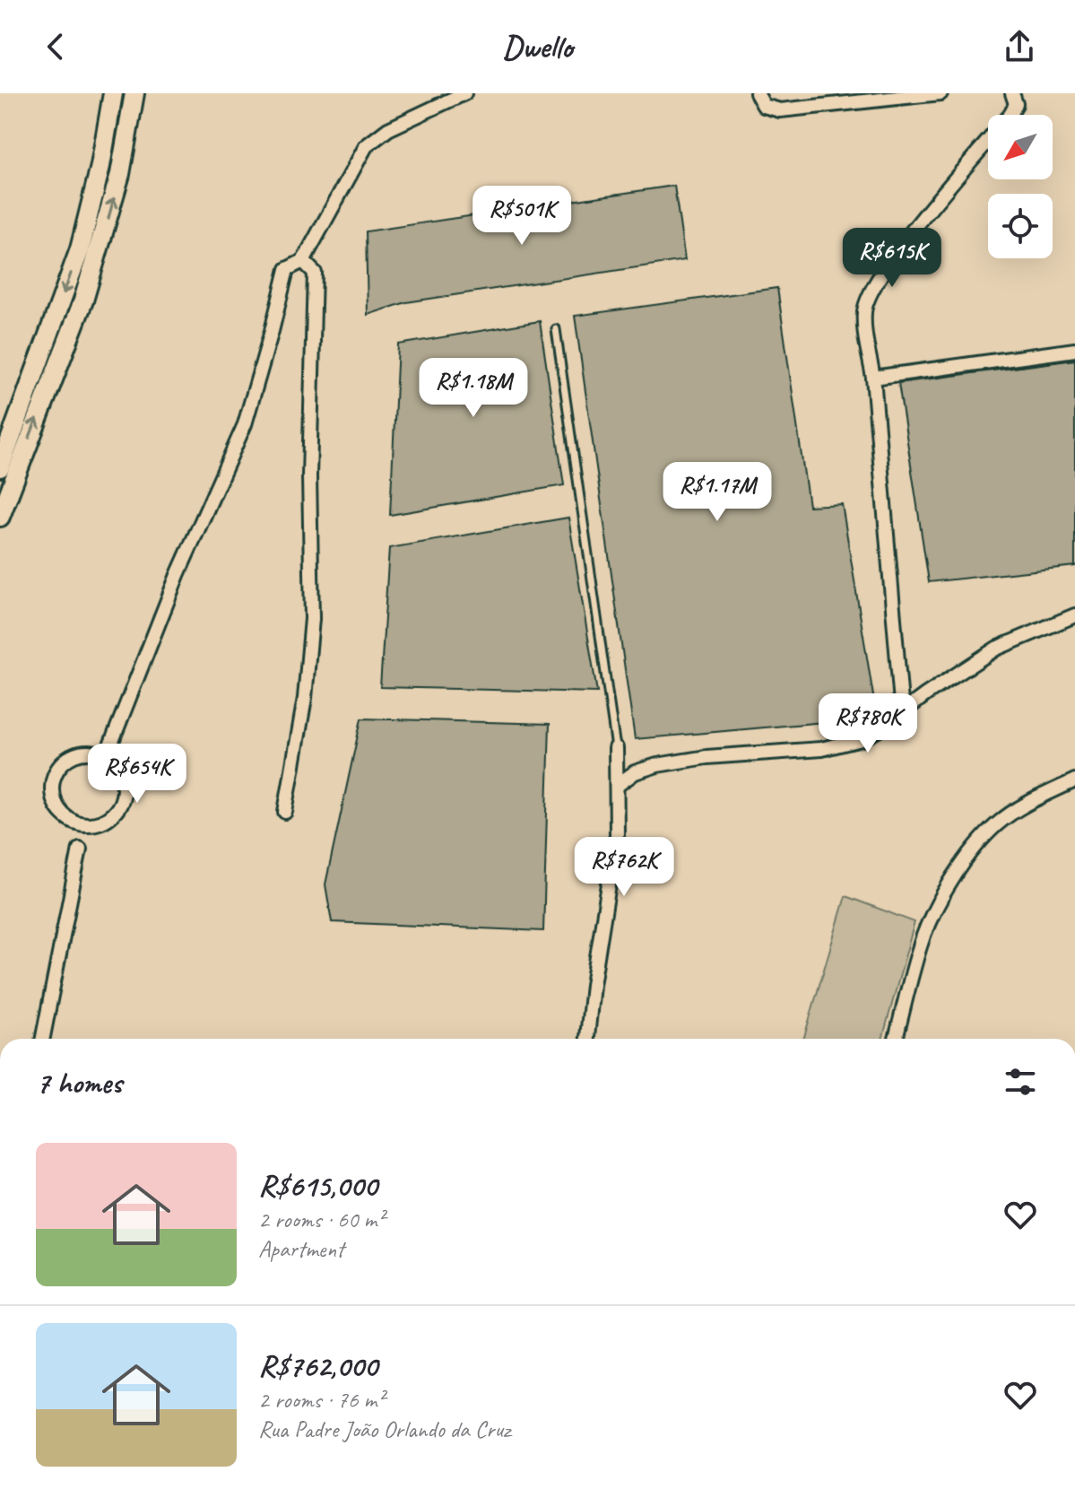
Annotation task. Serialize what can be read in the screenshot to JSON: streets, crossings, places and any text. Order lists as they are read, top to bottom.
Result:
{
  "north": "bottom left",
  "page": {
    "header": "Dwello",
    "price": [
      "R$501K",
      "R$615K",
      "R$1.18M",
      "R$1.17M",
      "R$780K",
      "R$654K",
      "R$762K"
    ],
    "heading": "7 homes",
    "list": [
      {
        "name": "R$615,000",
        "note": "2 rooms · 60 m² · Apartment"
      },
      {
        "name": "R$762,000",
        "note": "2 rooms · 76 m² · Rua Padre João Orlando da Cruz"
      }
    ]
  }
}
